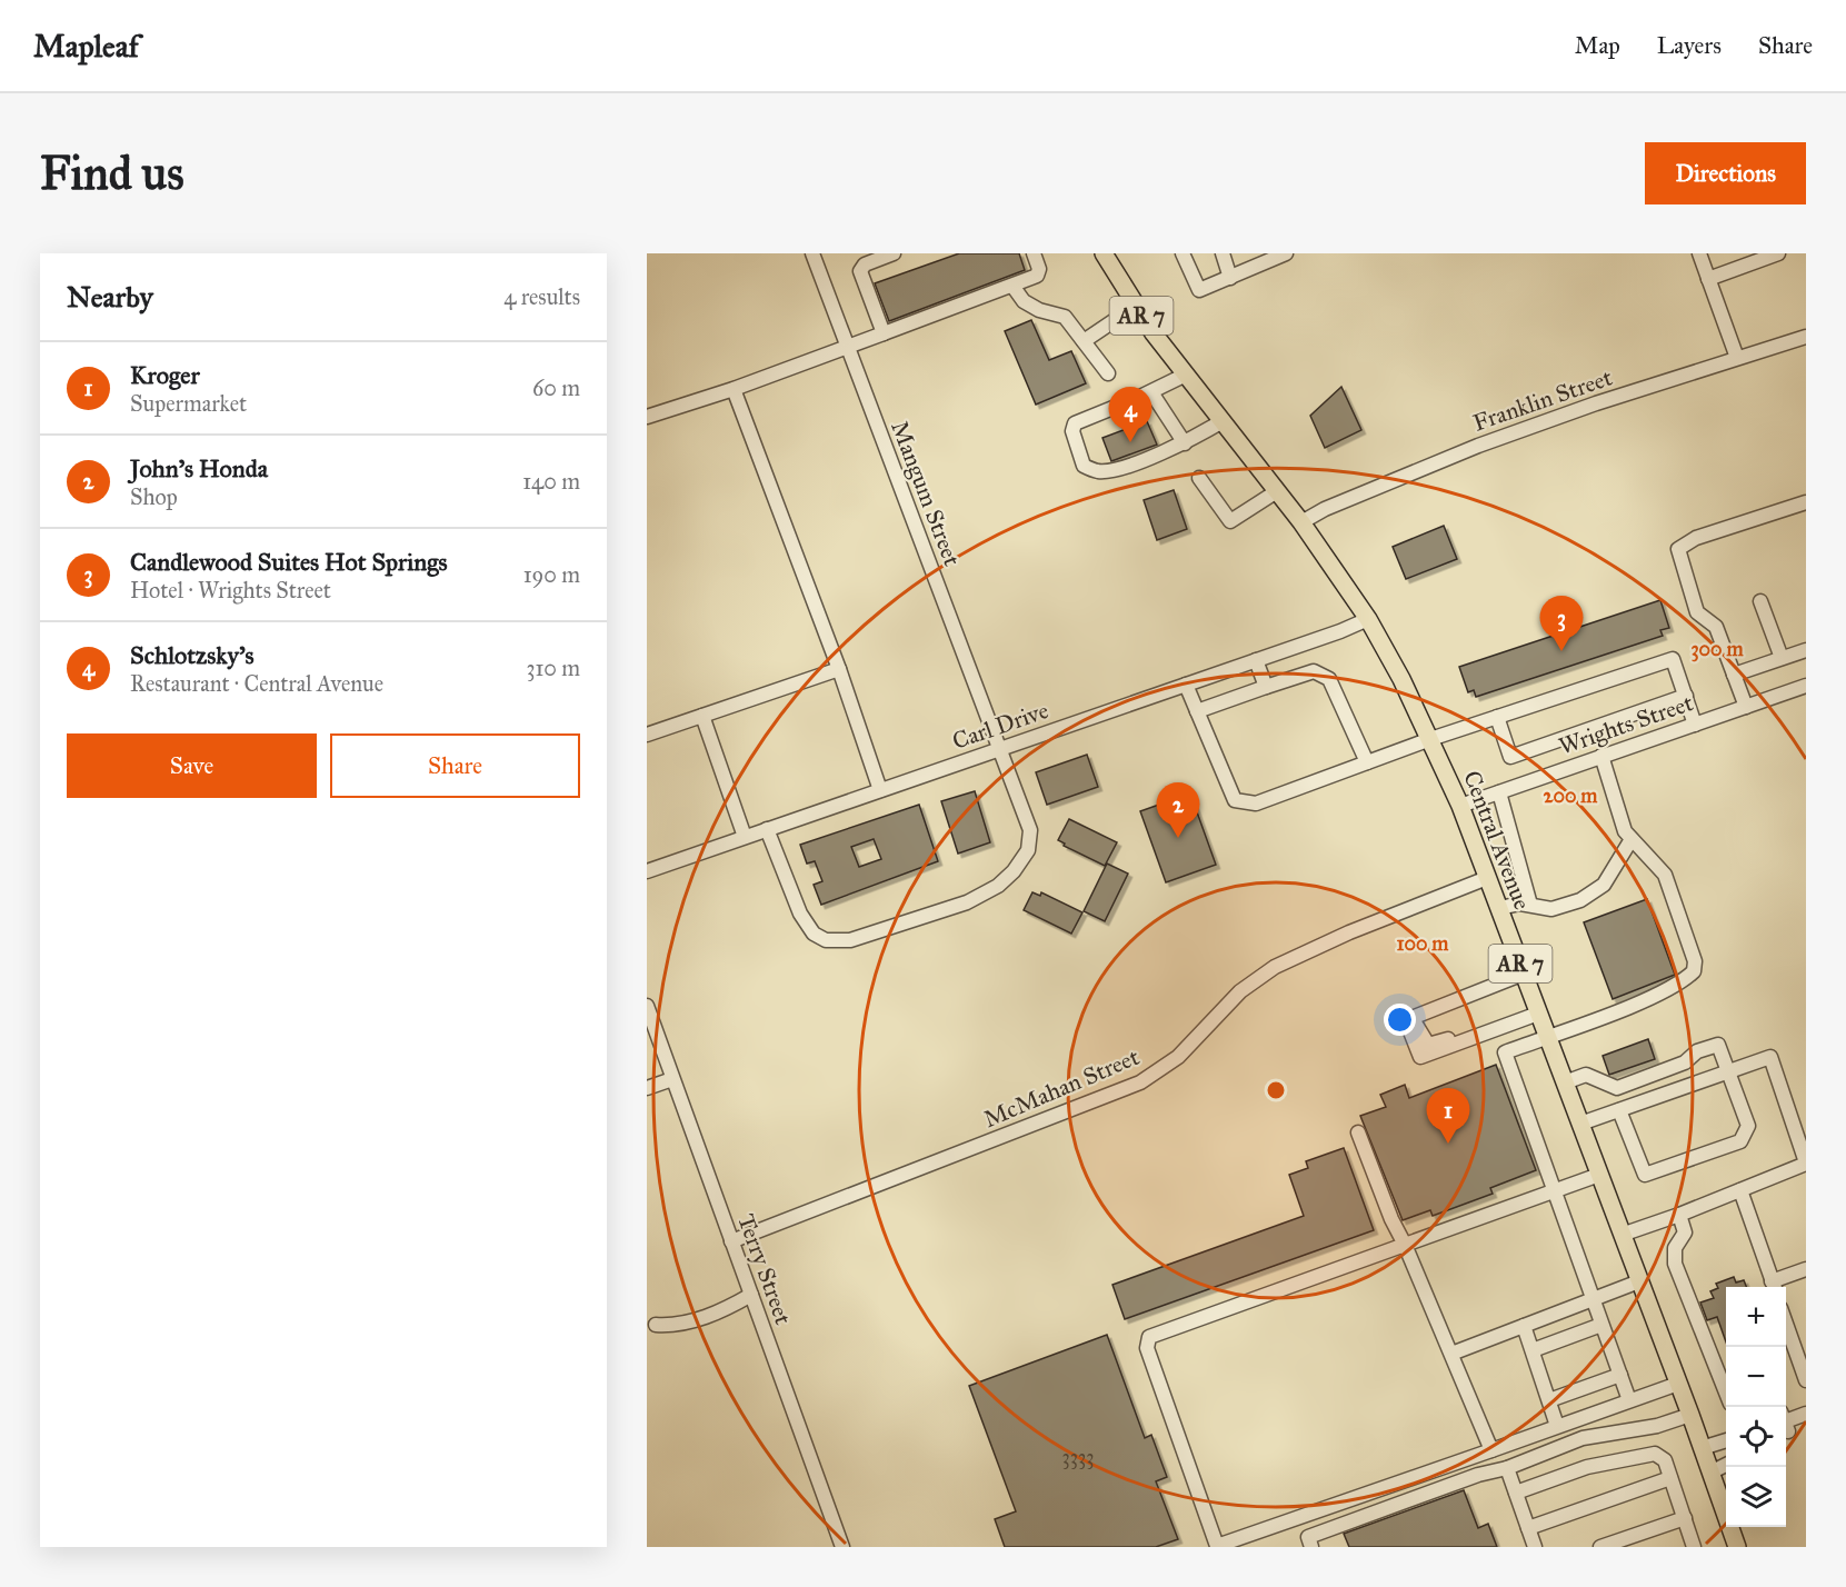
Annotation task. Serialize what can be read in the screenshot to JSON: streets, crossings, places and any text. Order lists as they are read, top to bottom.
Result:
{
  "streets": {
    "main road": ["AR 7", "Central Avenue"],
    "street": [
      "Franklin Street",
      "Mangum Street",
      "Wrights Street",
      "Carl Drive",
      "McMahan Street",
      "Terry Street"
    ]
  },
  "crossings": [
    ["Franklin Street", "Central Avenue"],
    ["Mangum Street", "Carl Drive"],
    ["Wrights Street", "Central Avenue"],
    ["Carl Drive", "Central Avenue"],
    ["Central Avenue", "McMahan Street"],
    ["McMahan Street", "Terry Street"]
  ],
  "house_numbers": ["3333"],
  "page": {
    "header": "Mapleaf",
    "nav": ["Map", "Layers", "Share"],
    "buttons": [
      "Directions",
      ["Save", "Share"]
    ],
    "title": "Find us",
    "heading": ["Nearby", "4 results"],
    "list": [
      {
        "mark": "1",
        "name": "Kroger",
        "note": "Supermarket",
        "value": "60 m"
      },
      {
        "mark": "2",
        "name": "John's Honda",
        "note": "Shop",
        "value": "140 m"
      },
      {
        "mark": "3",
        "name": "Candlewood Suites Hot Springs",
        "note": "Hotel · Wrights Street",
        "value": "190 m"
      },
      {
        "mark": "4",
        "name": "Schlotzsky's",
        "note": "Restaurant · Central Avenue",
        "value": "310 m"
      }
    ],
    "pins": [
      "4",
      "3",
      "2",
      "1"
    ],
    "map_buttons": ["+", "−"]
  },
  "rings": ["300 m", "200 m", "100 m"]
}
